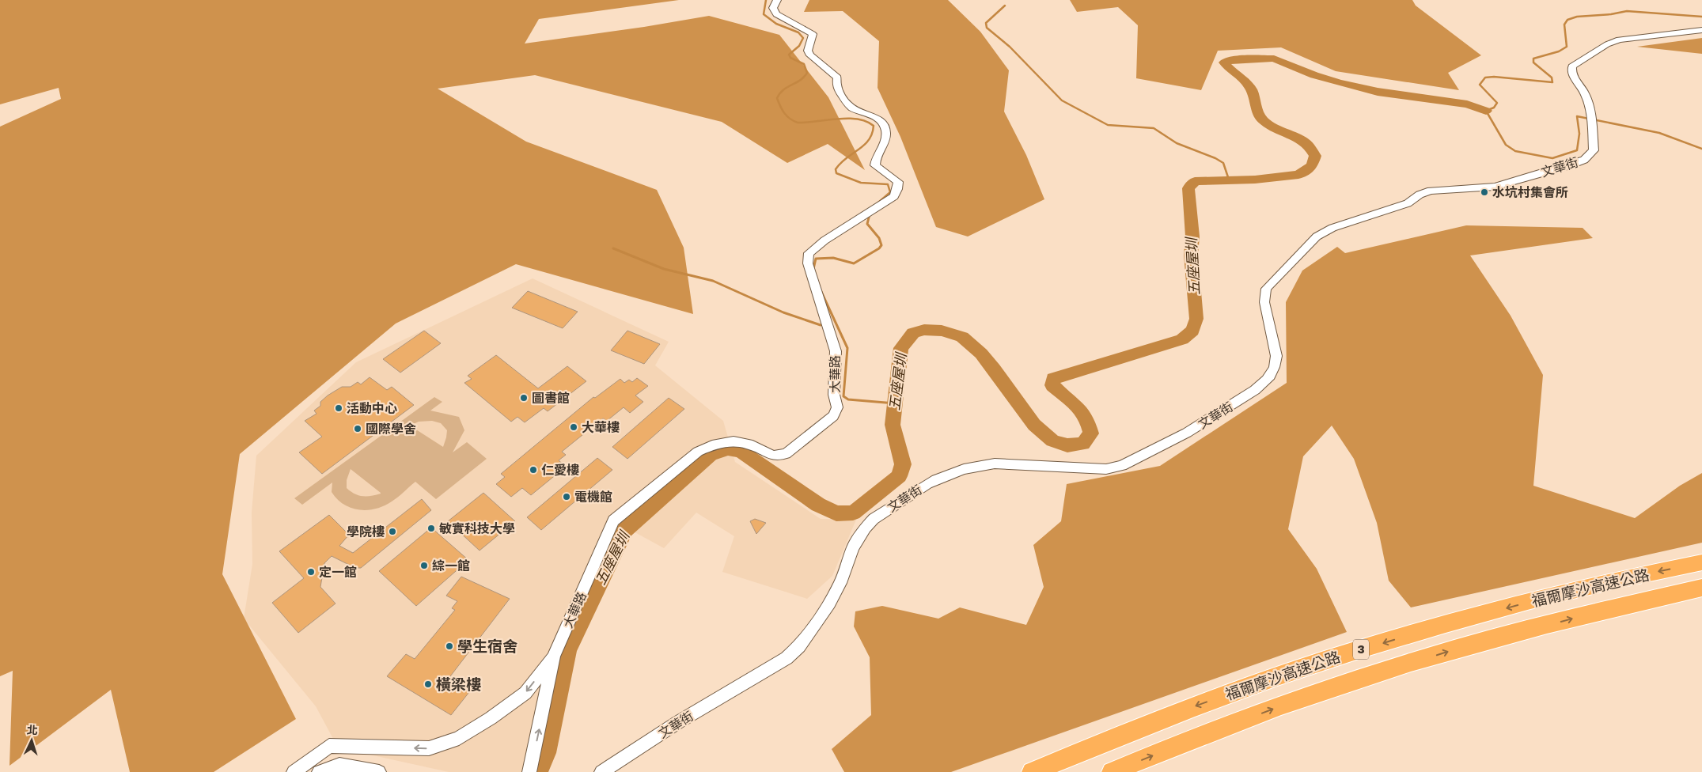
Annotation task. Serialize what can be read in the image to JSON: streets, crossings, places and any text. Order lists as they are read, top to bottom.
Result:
{
  "streets": {
    "highway": ["福爾摩沙高速公路", "3"],
    "street": ["文華街", "大華路"]
  },
  "water": ["五座屋圳"],
  "places": [
    "水坑村集會所",
    "圖書館",
    "活動中心",
    "大華樓",
    "國際學舍",
    "仁愛樓",
    "電機館",
    "敏實科技大學",
    "學院樓",
    "綜一館",
    "定一館",
    "學生宿舍",
    "橫梁樓"
  ],
  "north": "top"
}
